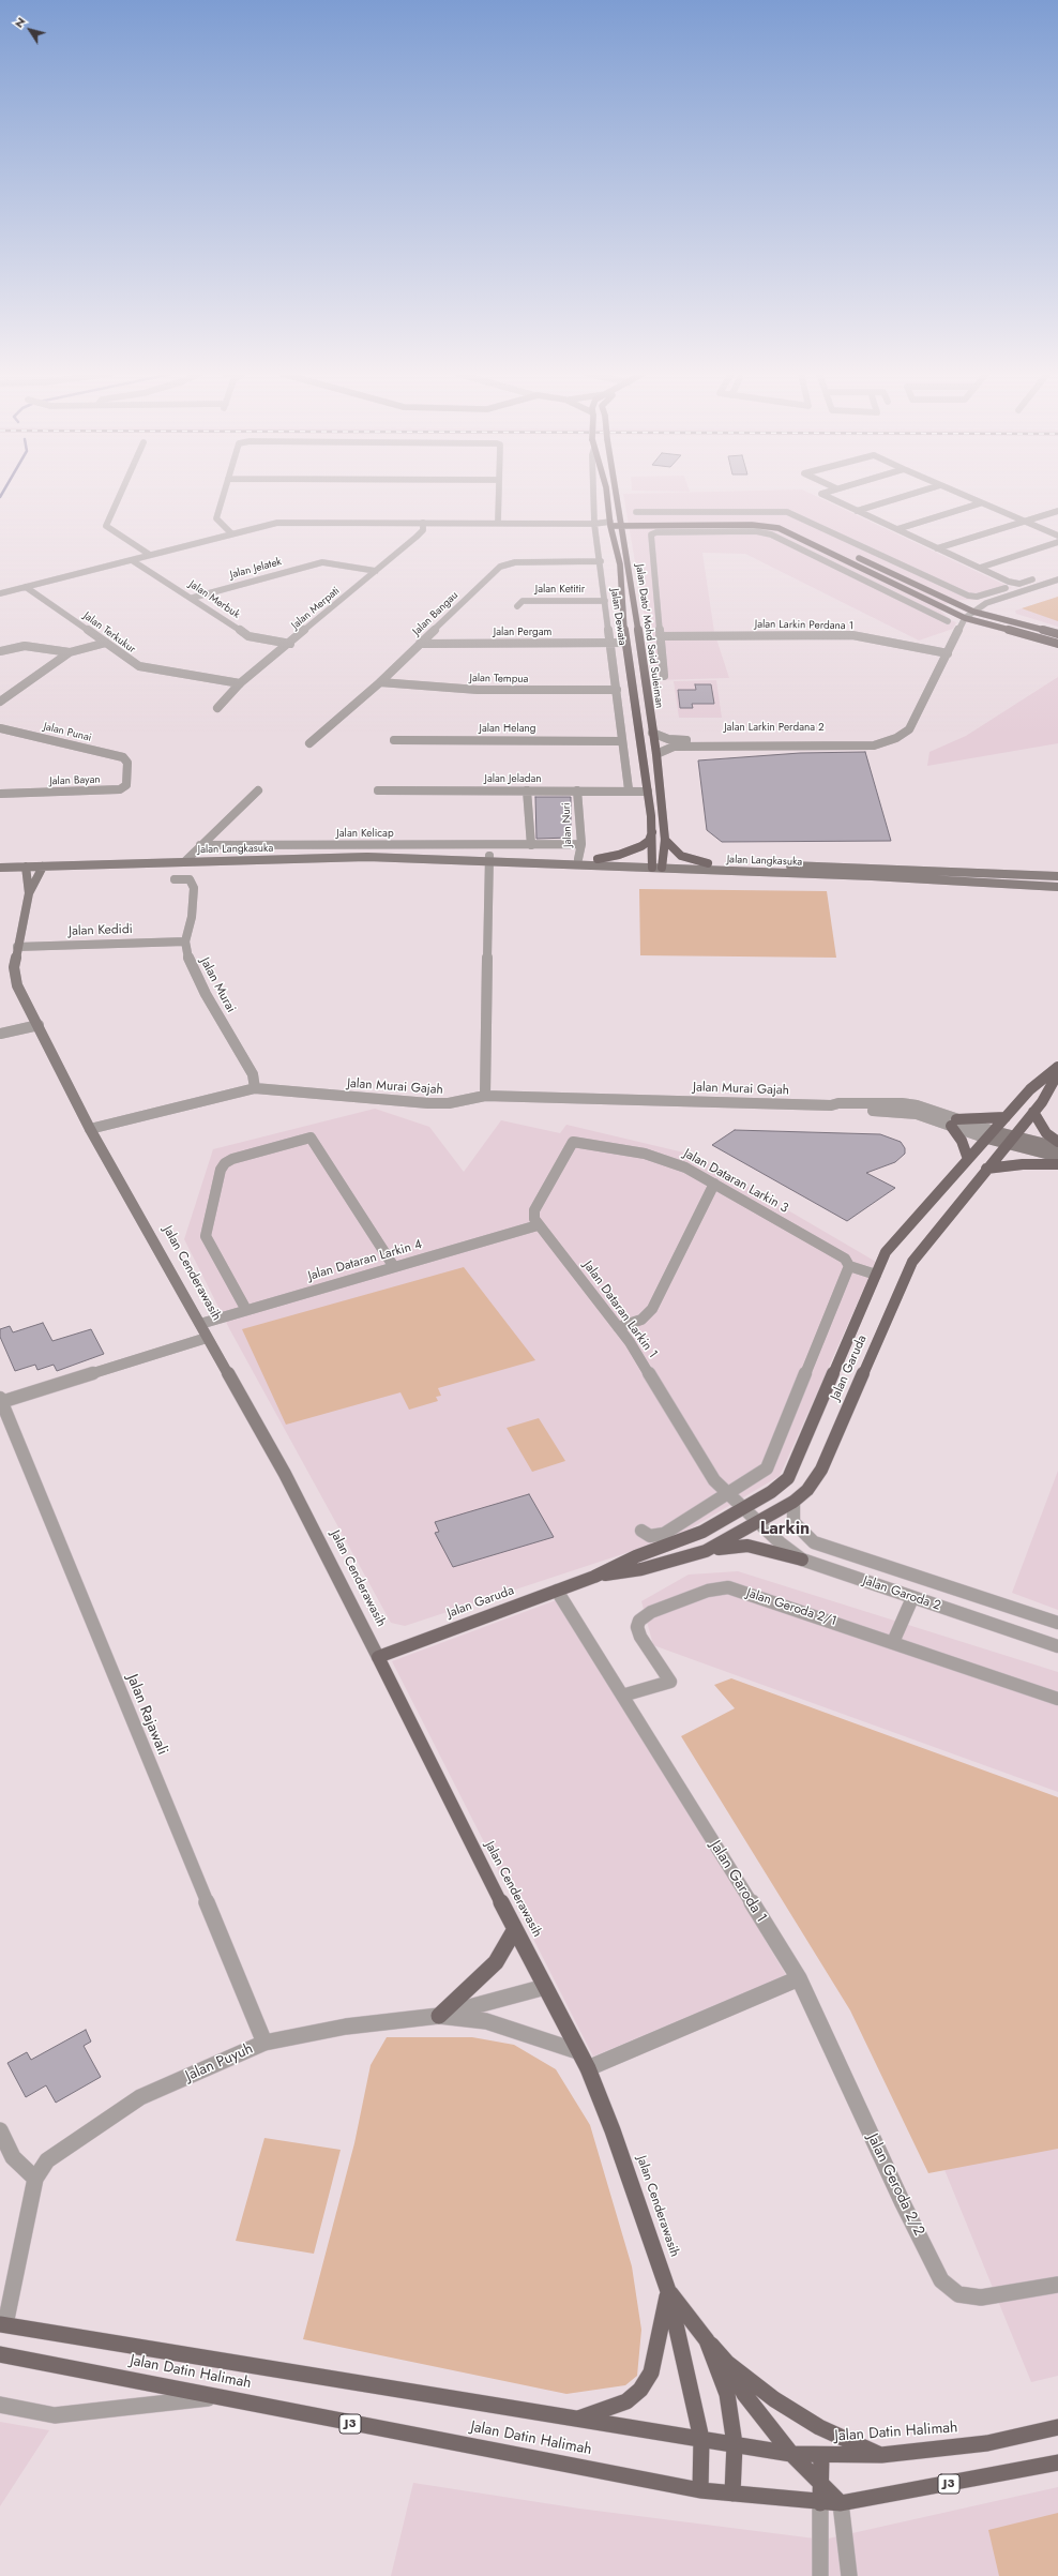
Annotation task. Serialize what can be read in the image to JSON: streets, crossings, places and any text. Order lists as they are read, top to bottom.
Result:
{
  "streets": {
    "main road": [
      "Jalan Dato' Mohd Said Suleiman",
      "Jalan Cenderawasih",
      "Jalan Garuda",
      "Jalan Datin Halimah",
      "J3"
    ],
    "street": [
      "Jalan Jelatek",
      "Jalan Ketitir",
      "Jalan Merbuk",
      "Jalan Merpati",
      "Jalan Bangau",
      "Jalan Dewata",
      "Jalan Larkin Perdana 1",
      "Jalan Terkukur",
      "Jalan Pergam",
      "Jalan Tempua",
      "Jalan Larkin Perdana 2",
      "Jalan Helang",
      "Jalan Punai",
      "Jalan Jeladan",
      "Jalan Bayan",
      "Jalan Nuri",
      "Jalan Kelicap",
      "Jalan Langkasuka",
      "Jalan Kedidi",
      "Jalan Murai",
      "Jalan Murai Gajah",
      "Jalan Dataran Larkin 3",
      "Jalan Dataran Larkin 4",
      "Jalan Dataran Larkin 1",
      "Jalan Garoda 2",
      "Jalan Geroda 2/1",
      "Jalan Rajawali",
      "Jalan Garoda 1",
      "Jalan Puyuh",
      "Jalan Geroda 2/2"
    ]
  },
  "crossings": [
    ["Jalan Jelatek", "Jalan Merbuk"],
    ["Jalan Jelatek", "Jalan Merpati"],
    ["Jalan Ketitir", "Jalan Dewata"],
    ["Jalan Merbuk", "Jalan Merpati"],
    ["Jalan Merpati", "Jalan Terkukur"],
    ["Jalan Bangau", "Jalan Dewata"],
    ["Jalan Bangau", "Jalan Pergam"],
    ["Jalan Bangau", "Jalan Tempua"],
    ["Jalan Dewata", "Jalan Pergam"],
    ["Jalan Dewata", "Jalan Tempua"],
    ["Jalan Dewata", "Jalan Helang"],
    ["Jalan Dewata", "Jalan Jeladan"],
    ["Jalan Larkin Perdana 1", "Jalan Larkin Perdana 2"],
    ["Jalan Pergam", "Jalan Dato' Mohd Said Suleiman"],
    ["Jalan Dato' Mohd Said Suleiman", "Jalan Larkin Perdana 2"],
    ["Jalan Dato' Mohd Said Suleiman", "Jalan Jeladan"],
    ["Jalan Dato' Mohd Said Suleiman", "Jalan Langkasuka"],
    ["Jalan Punai", "Jalan Bayan"],
    ["Jalan Jeladan", "Jalan Nuri"],
    ["Jalan Nuri", "Jalan Kelicap"],
    ["Jalan Nuri", "Jalan Langkasuka"],
    ["Jalan Langkasuka", "Jalan Cenderawasih"],
    ["Jalan Kedidi", "Jalan Murai"],
    ["Jalan Kedidi", "Jalan Cenderawasih"],
    ["Jalan Murai", "Jalan Murai Gajah"],
    ["Jalan Murai Gajah", "Jalan Cenderawasih"],
    ["Jalan Murai Gajah", "Jalan Garuda"],
    ["Jalan Dataran Larkin 3", "Jalan Dataran Larkin 4"],
    ["Jalan Dataran Larkin 3", "Jalan Dataran Larkin 1"],
    ["Jalan Dataran Larkin 4", "Jalan Cenderawasih"],
    ["Jalan Dataran Larkin 4", "Jalan Dataran Larkin 1"],
    ["Jalan Cenderawasih", "Jalan Garuda"],
    ["Jalan Cenderawasih", "Jalan Puyuh"],
    ["Jalan Cenderawasih", "Jalan Datin Halimah"],
    ["Jalan Dataran Larkin 1", "Jalan Garuda"],
    ["Jalan Dataran Larkin 1", "Jalan Garoda 2"],
    ["Jalan Garuda", "Jalan Garoda 2"],
    ["Jalan Garuda", "Jalan Garoda 1"],
    ["Jalan Geroda 2/1", "Jalan Garoda 1"],
    ["Jalan Rajawali", "Jalan Puyuh"],
    ["Jalan Garoda 1", "Jalan Geroda 2/2"],
    ["Jalan Puyuh", "Jalan Datin Halimah"]
  ],
  "districts": ["Larkin"],
  "north": "top left"
}
